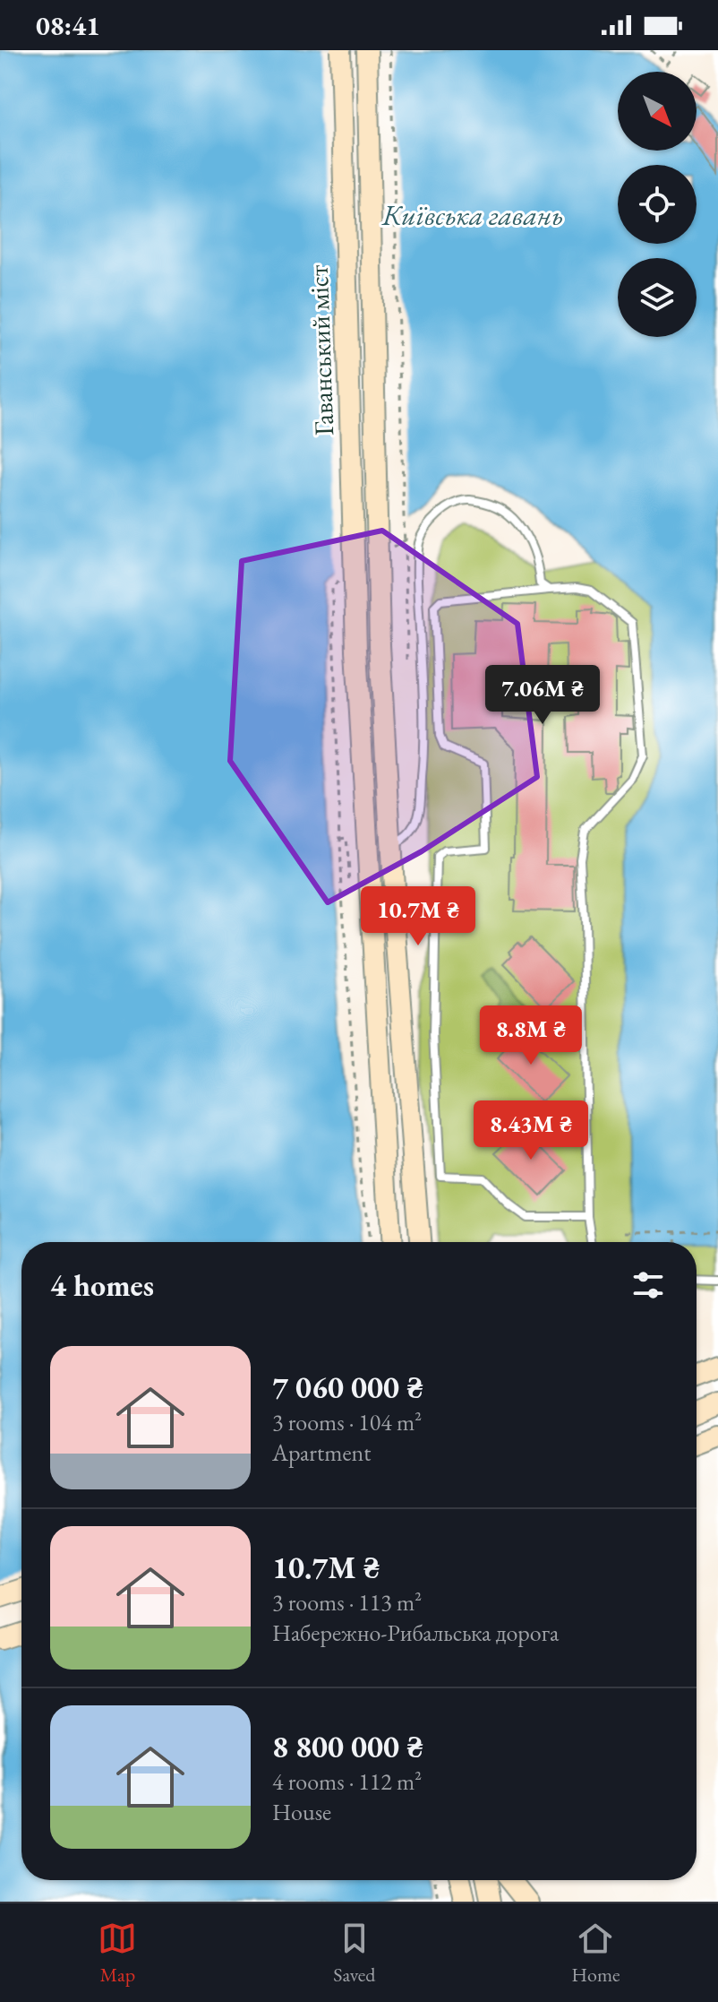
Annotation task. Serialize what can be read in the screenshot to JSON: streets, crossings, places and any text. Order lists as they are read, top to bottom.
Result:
{
  "streets": {
    "main road": ["Гаванський міст"]
  },
  "water": ["Київська гавань"],
  "north": "bottom right",
  "page": {
    "status": "08:41",
    "price": [
      "7.06M ₴",
      "10.7M ₴",
      "8.8M ₴",
      "8.43M ₴"
    ],
    "heading": "4 homes",
    "list": [
      {
        "name": "7 060 000 ₴",
        "note": "3 rooms · 104 m² · Apartment"
      },
      {
        "name": "10.7M ₴",
        "note": "3 rooms · 113 m² · Набережно-Рибальська дорога"
      },
      {
        "name": "8 800 000 ₴",
        "note": "4 rooms · 112 m² · House"
      }
    ],
    "tabs": ["Map", "Saved", "Home"]
  }
}
